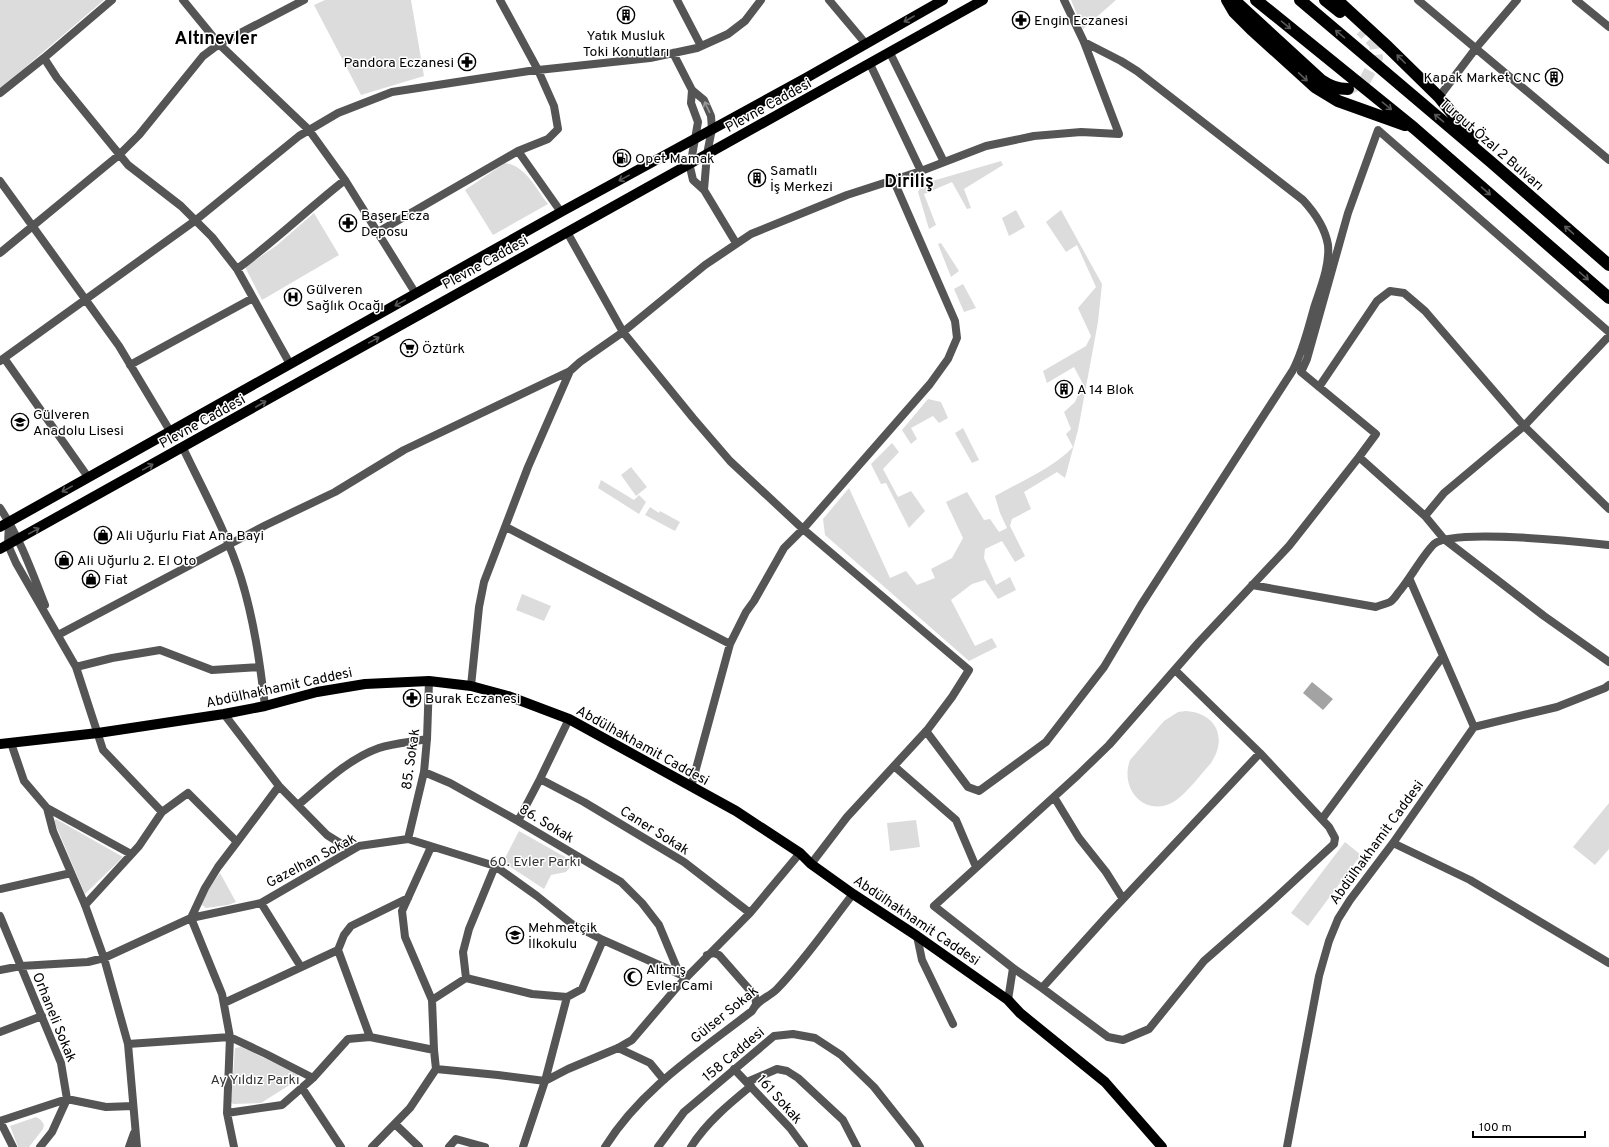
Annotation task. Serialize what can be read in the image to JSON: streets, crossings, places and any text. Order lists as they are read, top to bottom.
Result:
{
  "streets": {
    "highway": ["Turgut Özal 2 Bulvarı"],
    "main road": ["Plevne Caddesi", "Abdülhakhamit Caddesi"],
    "street": [
      "85. Sokak",
      "86. Sokak",
      "Caner Sokak",
      "Gazelhan Sokak",
      "Gülser Sokak",
      "Orhaneli Sokak",
      "158 Caddesi",
      "161 Sokak"
    ]
  },
  "crossings": [
    ["Abdülhakhamit Caddesi", "85. Sokak"],
    ["Abdülhakhamit Caddesi", "Gülser Sokak"],
    ["85. Sokak", "86. Sokak"],
    ["85. Sokak", "Gazelhan Sokak"],
    ["86. Sokak", "Gazelhan Sokak"],
    ["Gazelhan Sokak", "Orhaneli Sokak"],
    ["158 Caddesi", "161 Sokak"]
  ],
  "districts": ["Altınevler", "Diriliş"],
  "parks": ["60. Evler Parkı", "Ay Yıldız Parkı"],
  "places": {
    "building": [
      "Yatık Musluk Toki Konutları",
      "Kapak Market CNC",
      "Samatlı İş Merkezi",
      "A 14 Blok"
    ],
    "pharmacy": [
      "Engin Eczanesi",
      "Pandora Eczanesi",
      "Başer Ecza Deposu",
      "Burak Eczanesi"
    ],
    "fuel station": ["Opet Mamak"],
    "hospital": ["Gülveren Sağlık Ocağı"],
    "supermarket": ["Öztürk"],
    "school or university": ["Gülveren Anadolu Lisesi", "Mehmetçik İlkokulu"],
    "shop": ["Ali Uğurlu Fiat Ana Bayi", "Ali Uğurlu 2. El Oto", "Fiat"],
    "mosque": ["Altmış Evler Cami"]
  },
  "scale_bar": "100 m"
}
